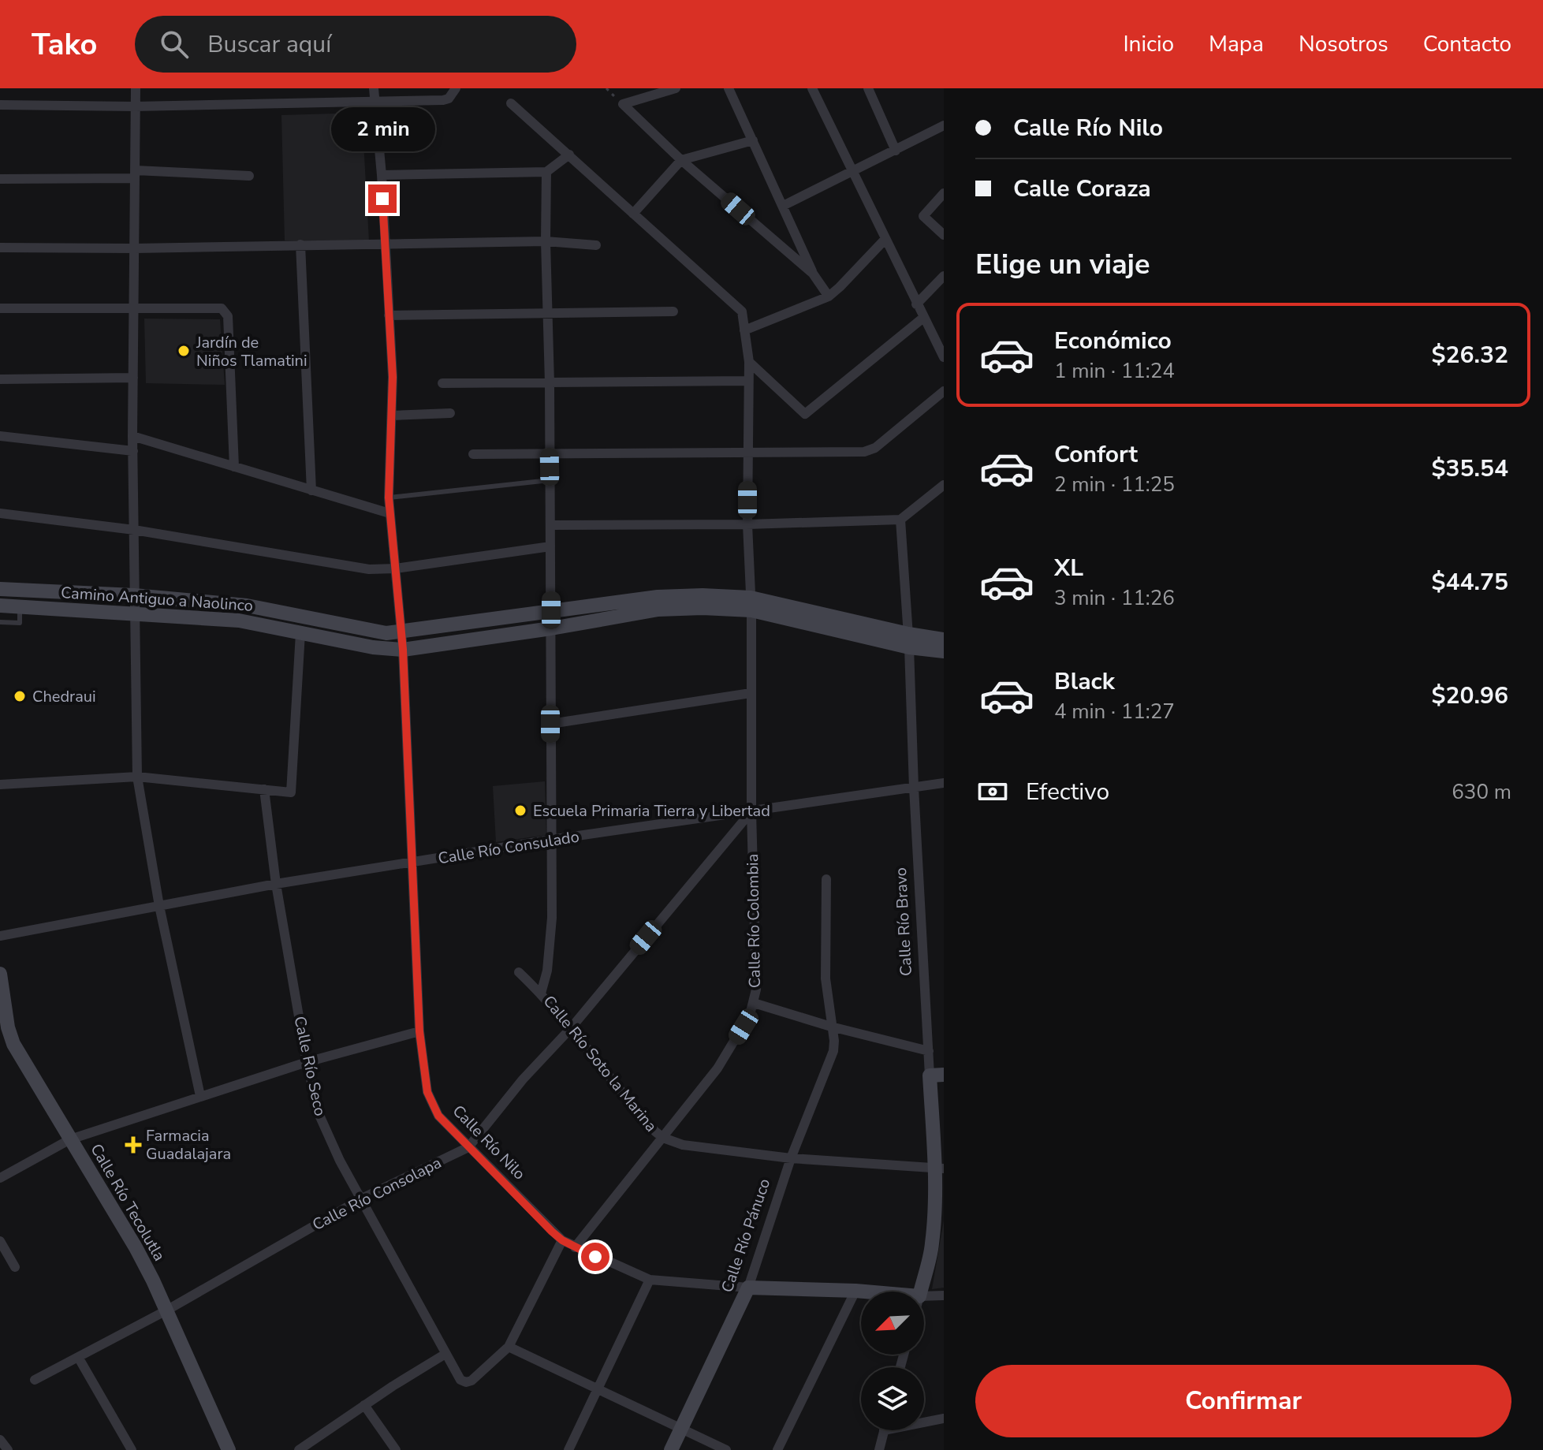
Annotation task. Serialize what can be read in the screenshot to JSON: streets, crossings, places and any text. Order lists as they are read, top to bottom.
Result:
{
  "streets": {
    "main road": [
      "Camino Antiguo a Naolinco",
      "Calle Río Bravo",
      "Calle Río Nilo",
      "Calle Río Tecolutla",
      "Calle Río Pánuco"
    ],
    "street": [
      "Calle Río Consulado",
      "Calle Río Colombia",
      "Calle Río Soto la Marina",
      "Calle Río Seco",
      "Calle Río Consolapa"
    ]
  },
  "crossings": [
    ["Camino Antiguo a Naolinco", "Calle Río Colombia"],
    ["Camino Antiguo a Naolinco", "Calle Río Bravo"],
    ["Camino Antiguo a Naolinco", "Calle Río Soto la Marina"],
    ["Camino Antiguo a Naolinco", "Calle Río Nilo"],
    ["Calle Río Consulado", "Calle Río Colombia"],
    ["Calle Río Consulado", "Calle Río Bravo"],
    ["Calle Río Consulado", "Calle Río Soto la Marina"],
    ["Calle Río Consulado", "Calle Río Seco"],
    ["Calle Río Consulado", "Calle Río Nilo"],
    ["Calle Río Consulado", "Calle Río Consolapa"],
    ["Calle Río Colombia", "Calle Río Soto la Marina"],
    ["Calle Río Colombia", "Calle Río Nilo"],
    ["Calle Río Colombia", "Calle Río Consolapa"],
    ["Calle Río Bravo", "Calle Río Soto la Marina"],
    ["Calle Río Soto la Marina", "Calle Río Consolapa"],
    ["Calle Río Soto la Marina", "Calle Río Pánuco"],
    ["Calle Río Seco", "Calle Río Consolapa"],
    ["Calle Río Nilo", "Calle Río Consolapa"],
    ["Calle Río Nilo", "Calle Río Pánuco"],
    ["Calle Río Consolapa", "Calle Río Tecolutla"]
  ],
  "places": {
    "other": ["Jardín de Niños Tlamatini", "Chedraui", "Escuela Primaria Tierra y Libertad"],
    "health": ["Farmacia Guadalajara"]
  },
  "north": "bottom left",
  "page": {
    "header": "Tako",
    "search": "Buscar aquí",
    "nav": [
      "Inicio",
      "Mapa",
      "Nosotros",
      "Contacto"
    ],
    "banner": ["Calle Río Nilo", "Calle Coraza"],
    "bubble": "2 min",
    "heading": "Elige un viaje",
    "list": [
      {
        "name": "Económico",
        "note": "1 min · 11:24",
        "value": "$26.32"
      },
      {
        "name": "Confort",
        "note": "2 min · 11:25",
        "value": "$35.54"
      },
      {
        "name": "XL",
        "note": "3 min · 11:26",
        "value": "$44.75"
      },
      {
        "name": "Black",
        "note": "4 min · 11:27",
        "value": "$20.96"
      }
    ],
    "pay": ["Efectivo", "630 m"],
    "buttons": "Confirmar"
  }
}
